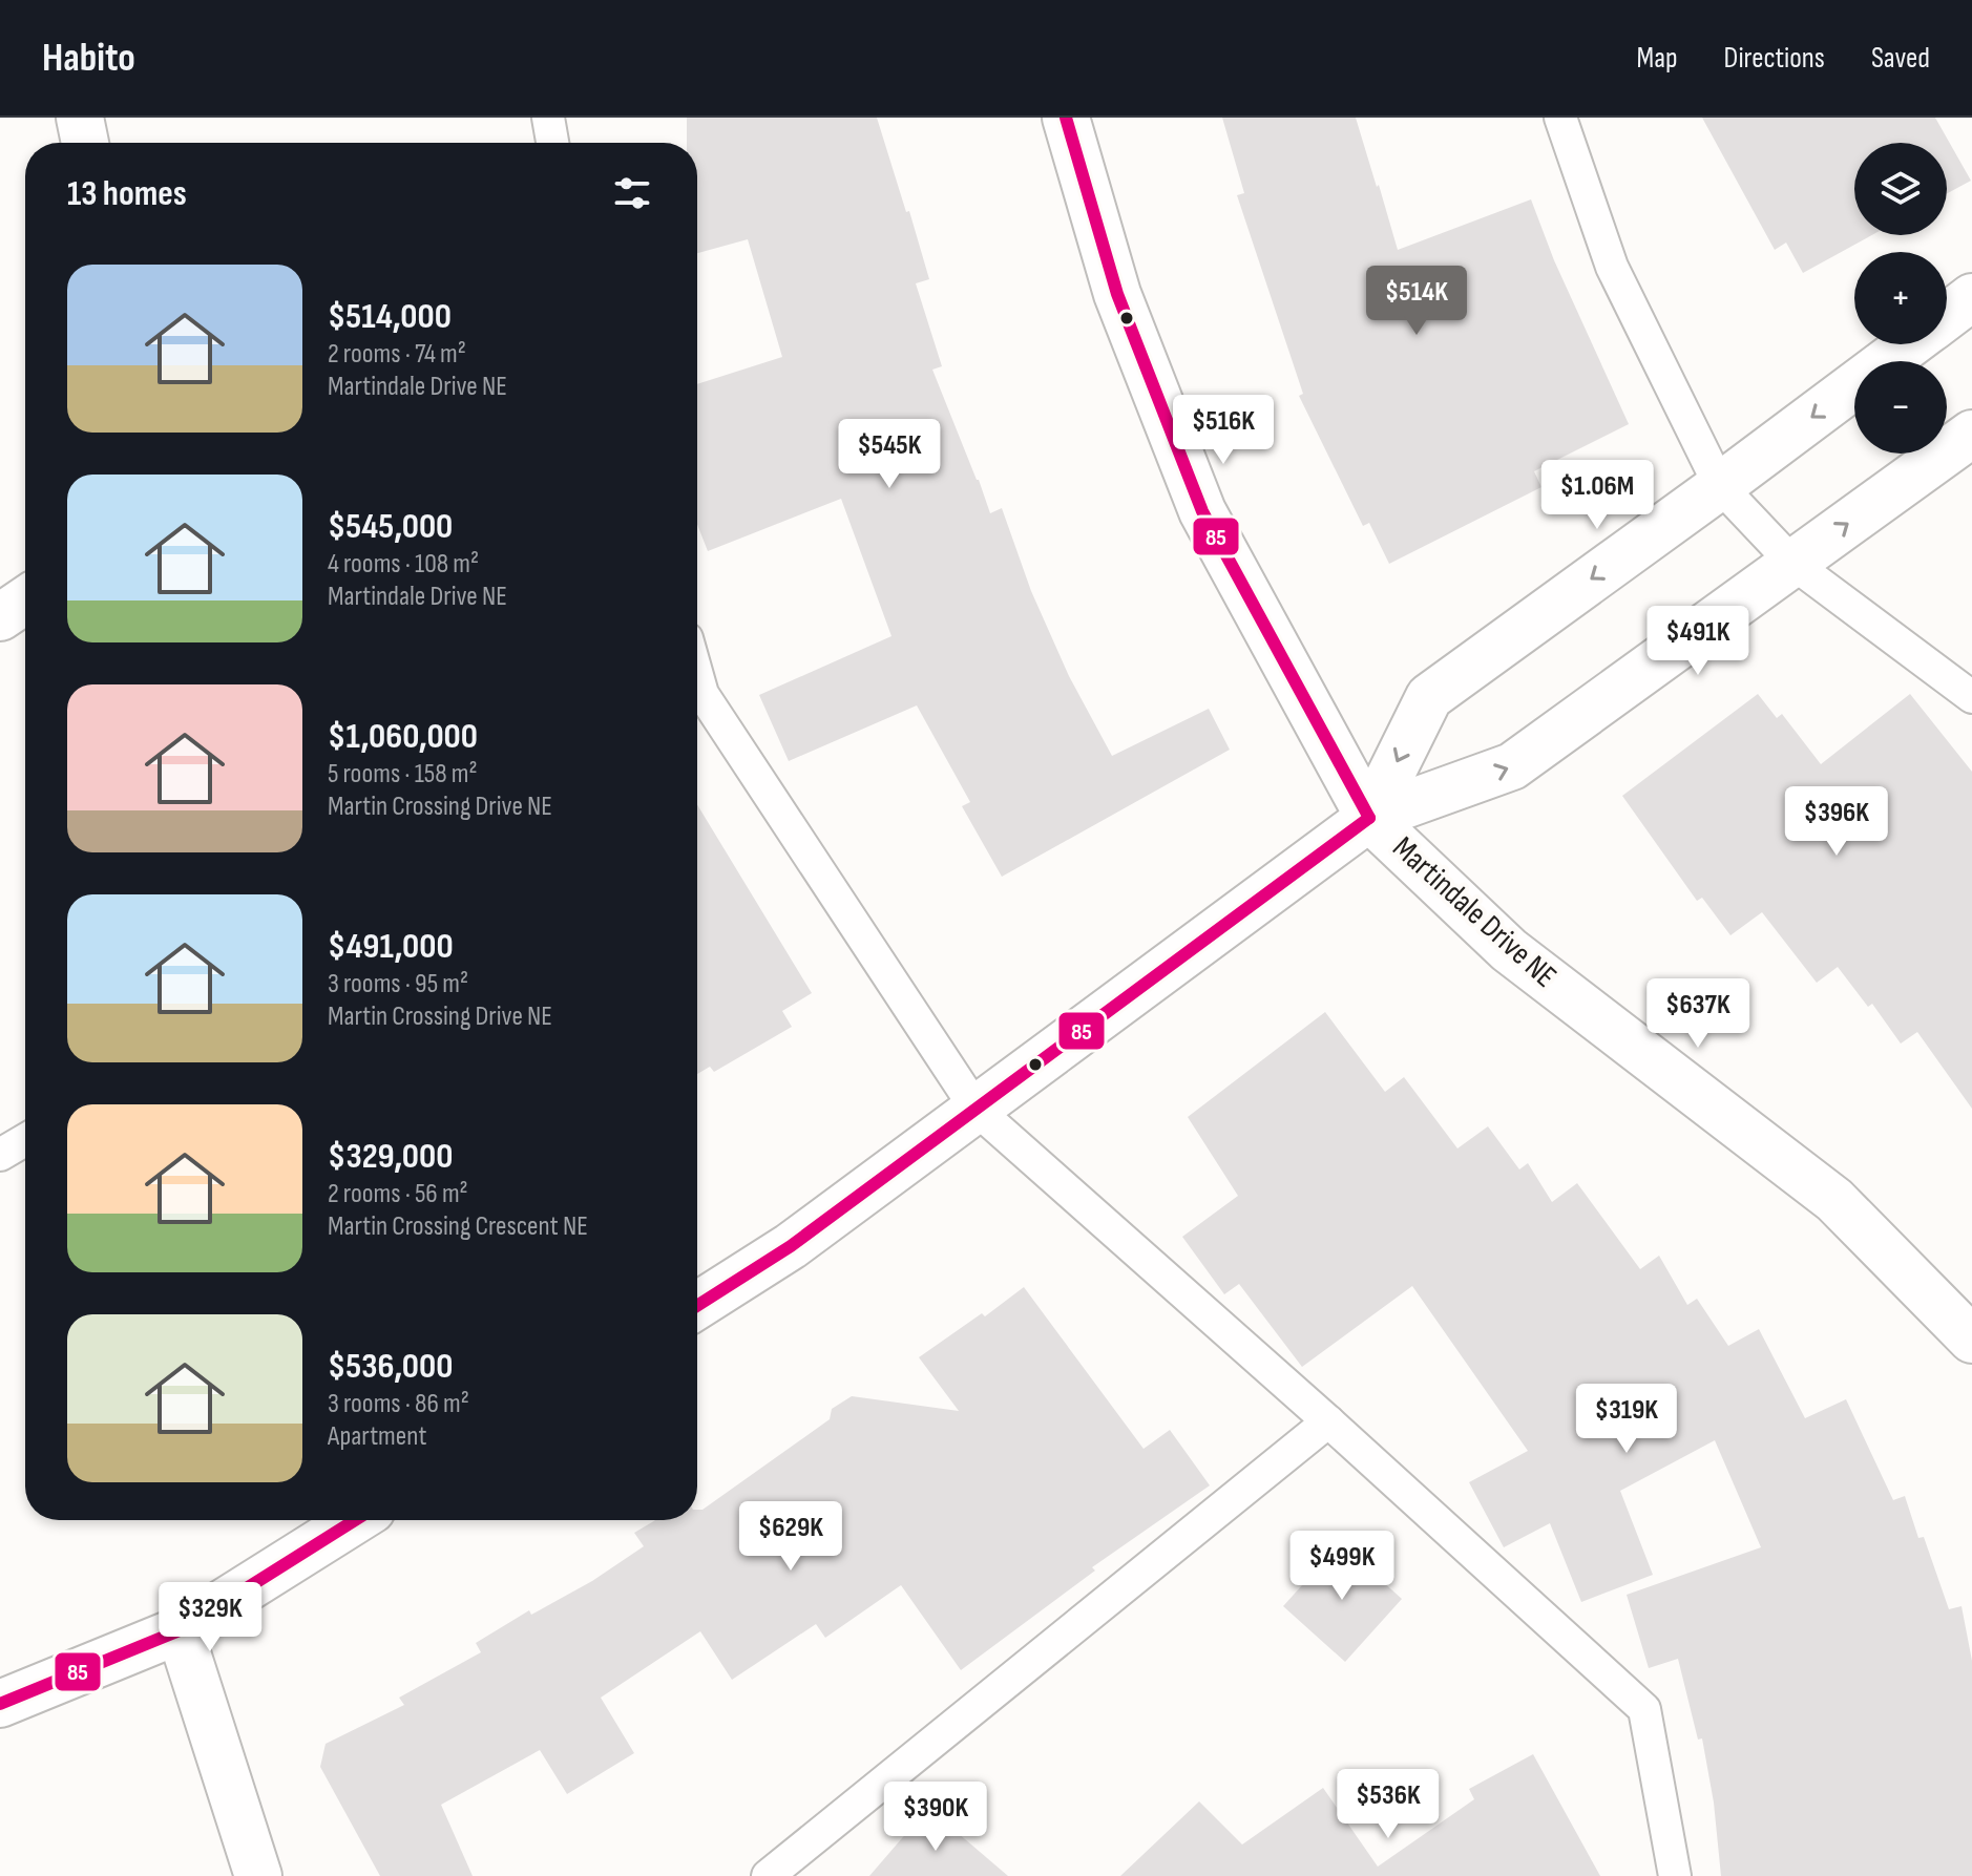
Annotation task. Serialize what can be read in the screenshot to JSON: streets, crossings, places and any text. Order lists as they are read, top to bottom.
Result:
{
  "streets": {
    "street": ["Martindale Drive NE"]
  },
  "lines": ["transit line 85"],
  "page": {
    "header": "Habito",
    "nav": ["Map", "Directions", "Saved"],
    "map_buttons": ["+", "−"],
    "heading": "13 homes",
    "list": [
      {
        "name": "$514,000",
        "note": "2 rooms · 74 m² · Martindale Drive NE"
      },
      {
        "name": "$545,000",
        "note": "4 rooms · 108 m² · Martindale Drive NE"
      },
      {
        "name": "$1,060,000",
        "note": "5 rooms · 158 m² · Martin Crossing Drive NE"
      },
      {
        "name": "$491,000",
        "note": "3 rooms · 95 m² · Martin Crossing Drive NE"
      },
      {
        "name": "$329,000",
        "note": "2 rooms · 56 m² · Martin Crossing Crescent NE"
      },
      {
        "name": "$536,000",
        "note": "3 rooms · 86 m² · Apartment"
      }
    ],
    "price": [
      "$514K",
      "$516K",
      "$545K",
      "$1.06M",
      "$491K",
      "$396K",
      "$637K",
      "$319K",
      "$629K",
      "$499K",
      "$329K",
      "$536K",
      "$390K"
    ]
  }
}
